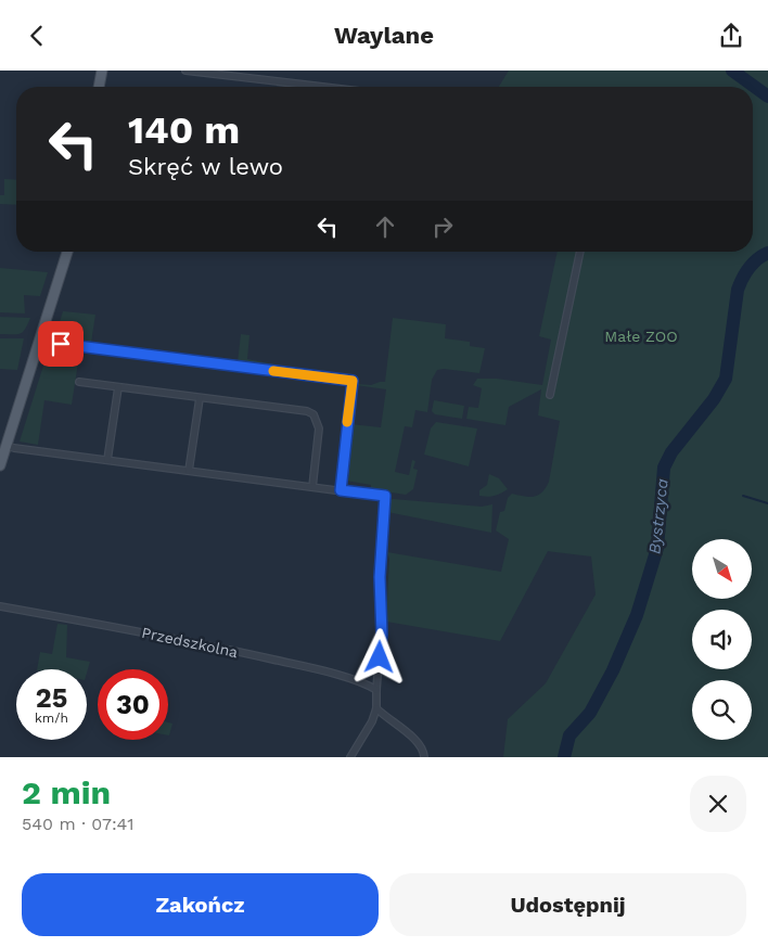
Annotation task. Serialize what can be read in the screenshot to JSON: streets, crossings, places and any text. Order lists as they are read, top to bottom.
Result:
{
  "streets": {
    "street": ["Przedszkolna"]
  },
  "water": ["Bystrzyca"],
  "parks": ["Małe ZOO"],
  "north": "bottom right",
  "page": {
    "header": "Waylane",
    "turn": ["140 m", "Skręć w lewo"],
    "speed": "25 km/h",
    "limit": "30",
    "heading": ["2 min", "540 m · 07:41"],
    "buttons": ["Zakończ", "Udostępnij"]
  }
}
